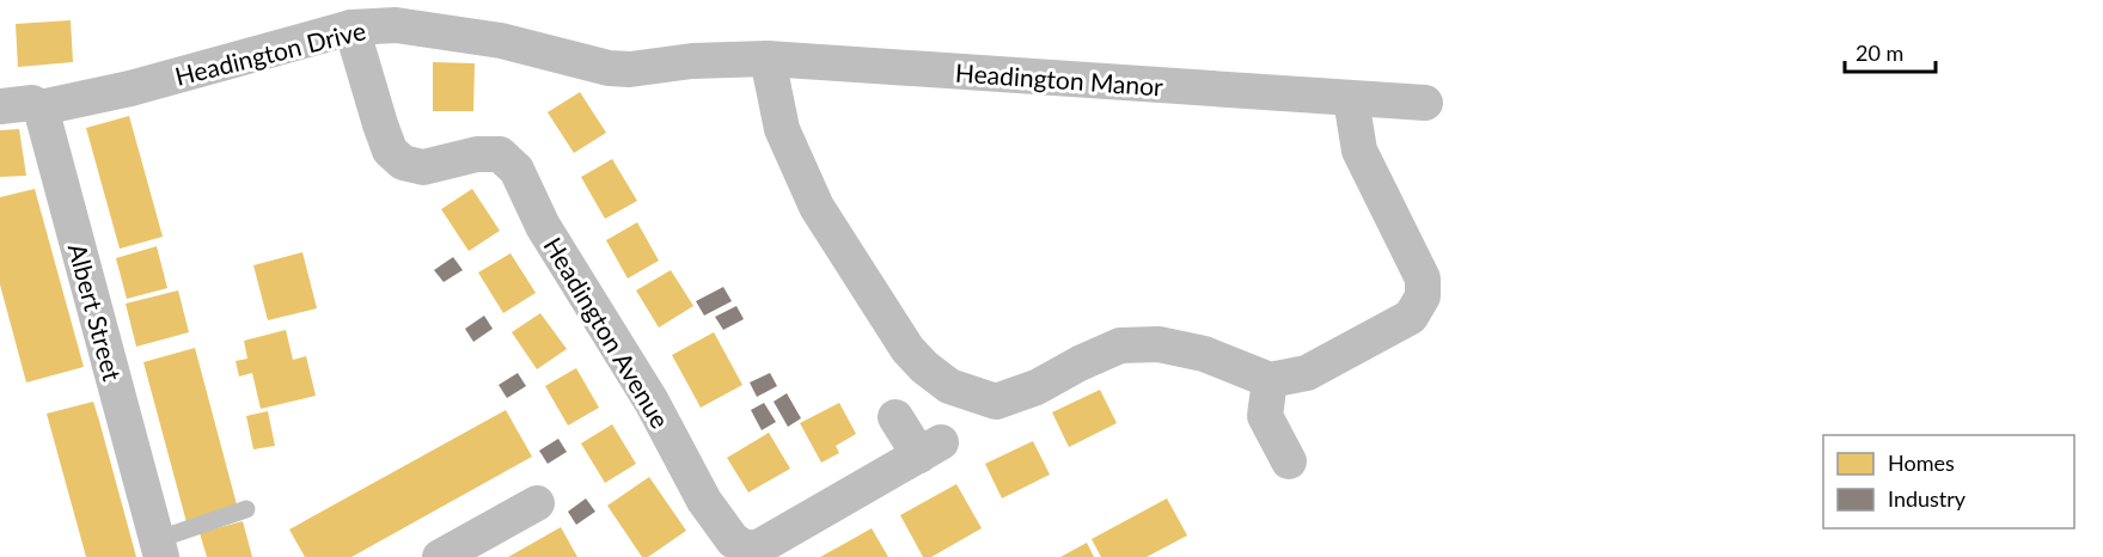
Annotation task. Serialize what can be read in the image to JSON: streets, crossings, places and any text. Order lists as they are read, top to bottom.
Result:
{
  "streets": {
    "street": [
      "Headington Drive",
      "Headington Manor",
      "Albert Street",
      "Headington Avenue"
    ]
  },
  "crossings": [
    ["Headington Drive", "Headington Manor"],
    ["Headington Drive", "Albert Street"],
    ["Headington Drive", "Headington Avenue"]
  ],
  "legend": ["Homes", "Industry"],
  "scale_bar": "20 m"
}
